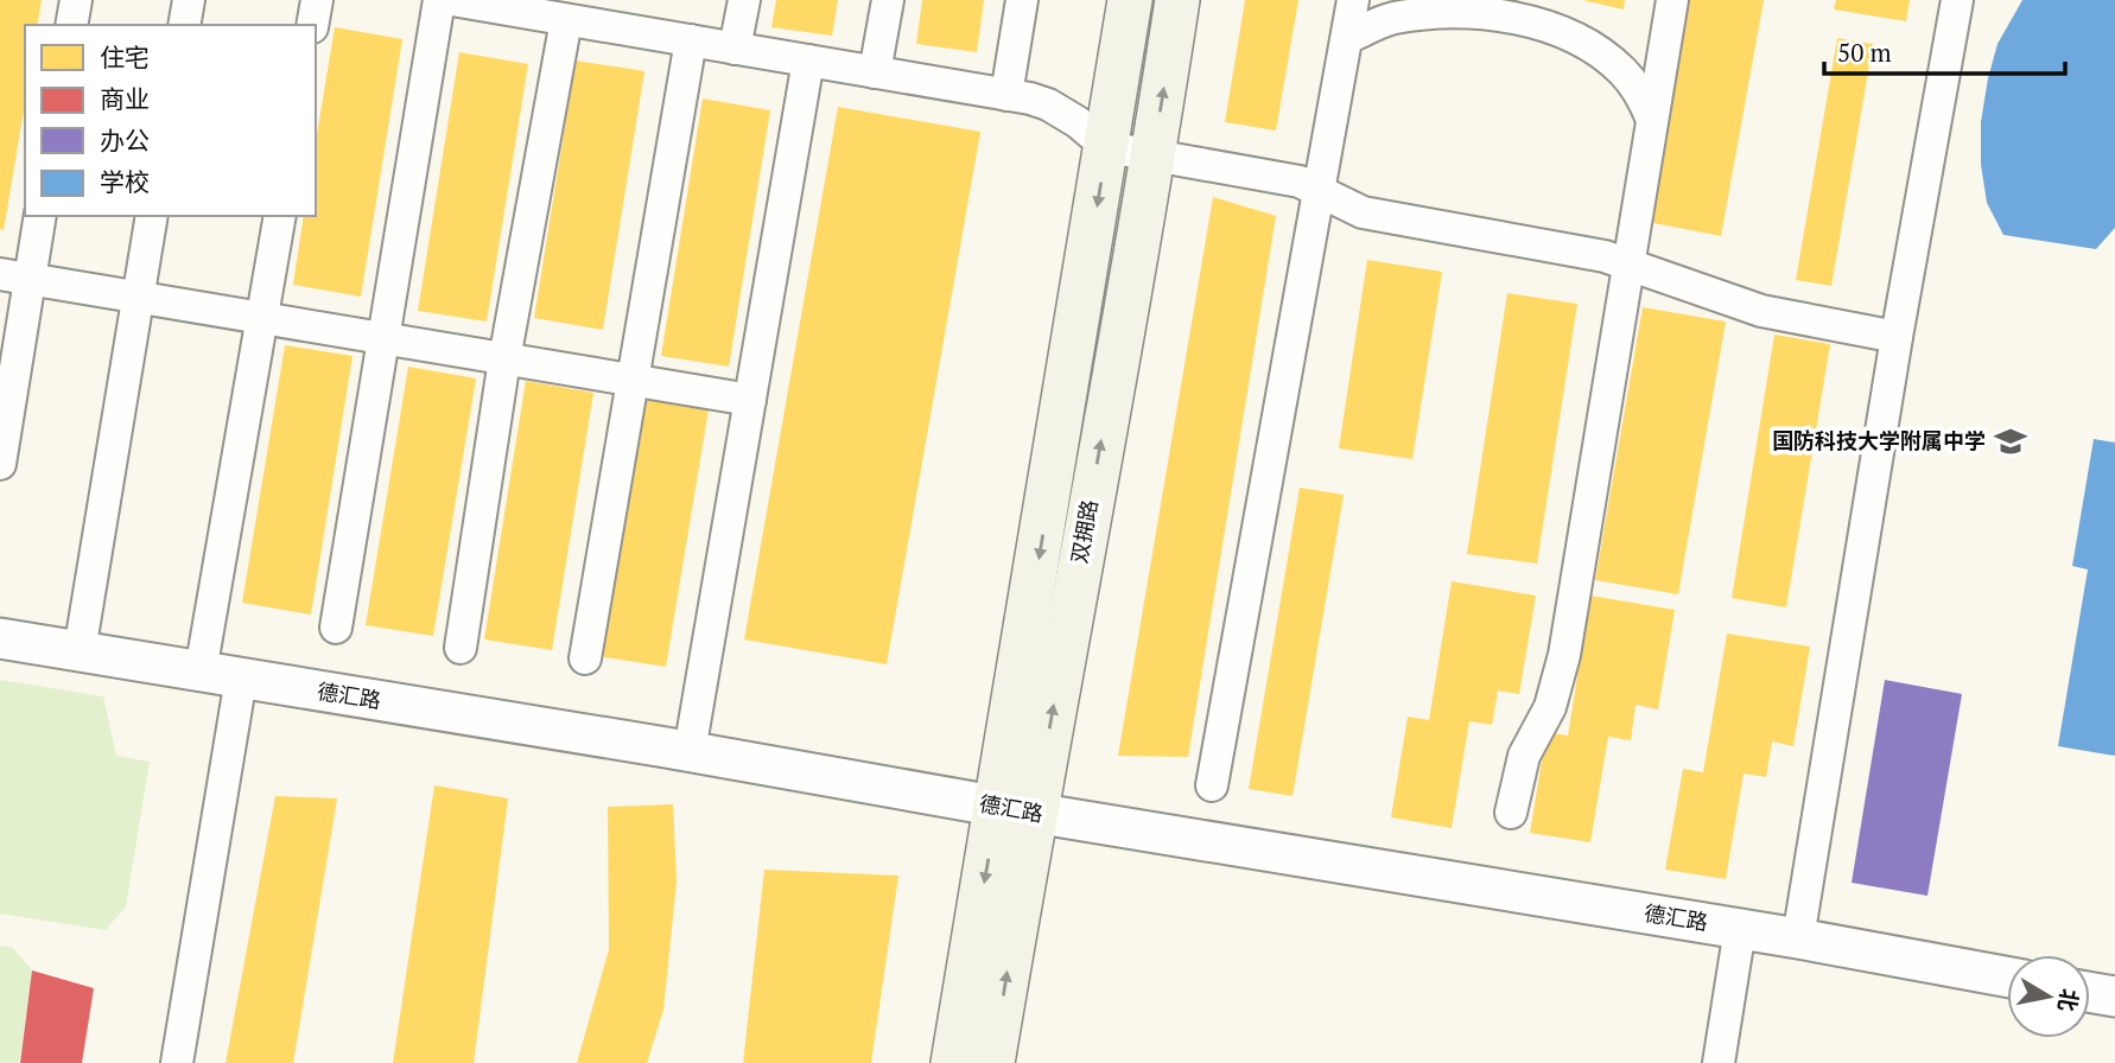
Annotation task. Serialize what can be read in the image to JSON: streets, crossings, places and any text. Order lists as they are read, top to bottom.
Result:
{
  "streets": {
    "main road": ["双拥路"],
    "street": ["德汇路"]
  },
  "crossings": [
    ["双拥路", "德汇路"]
  ],
  "places": {
    "school or university": ["国防科技大学附属中学"]
  },
  "legend": [
    "住宅",
    "商业",
    "办公",
    "学校"
  ],
  "scale_bar": "50 m",
  "north": "right"
}
